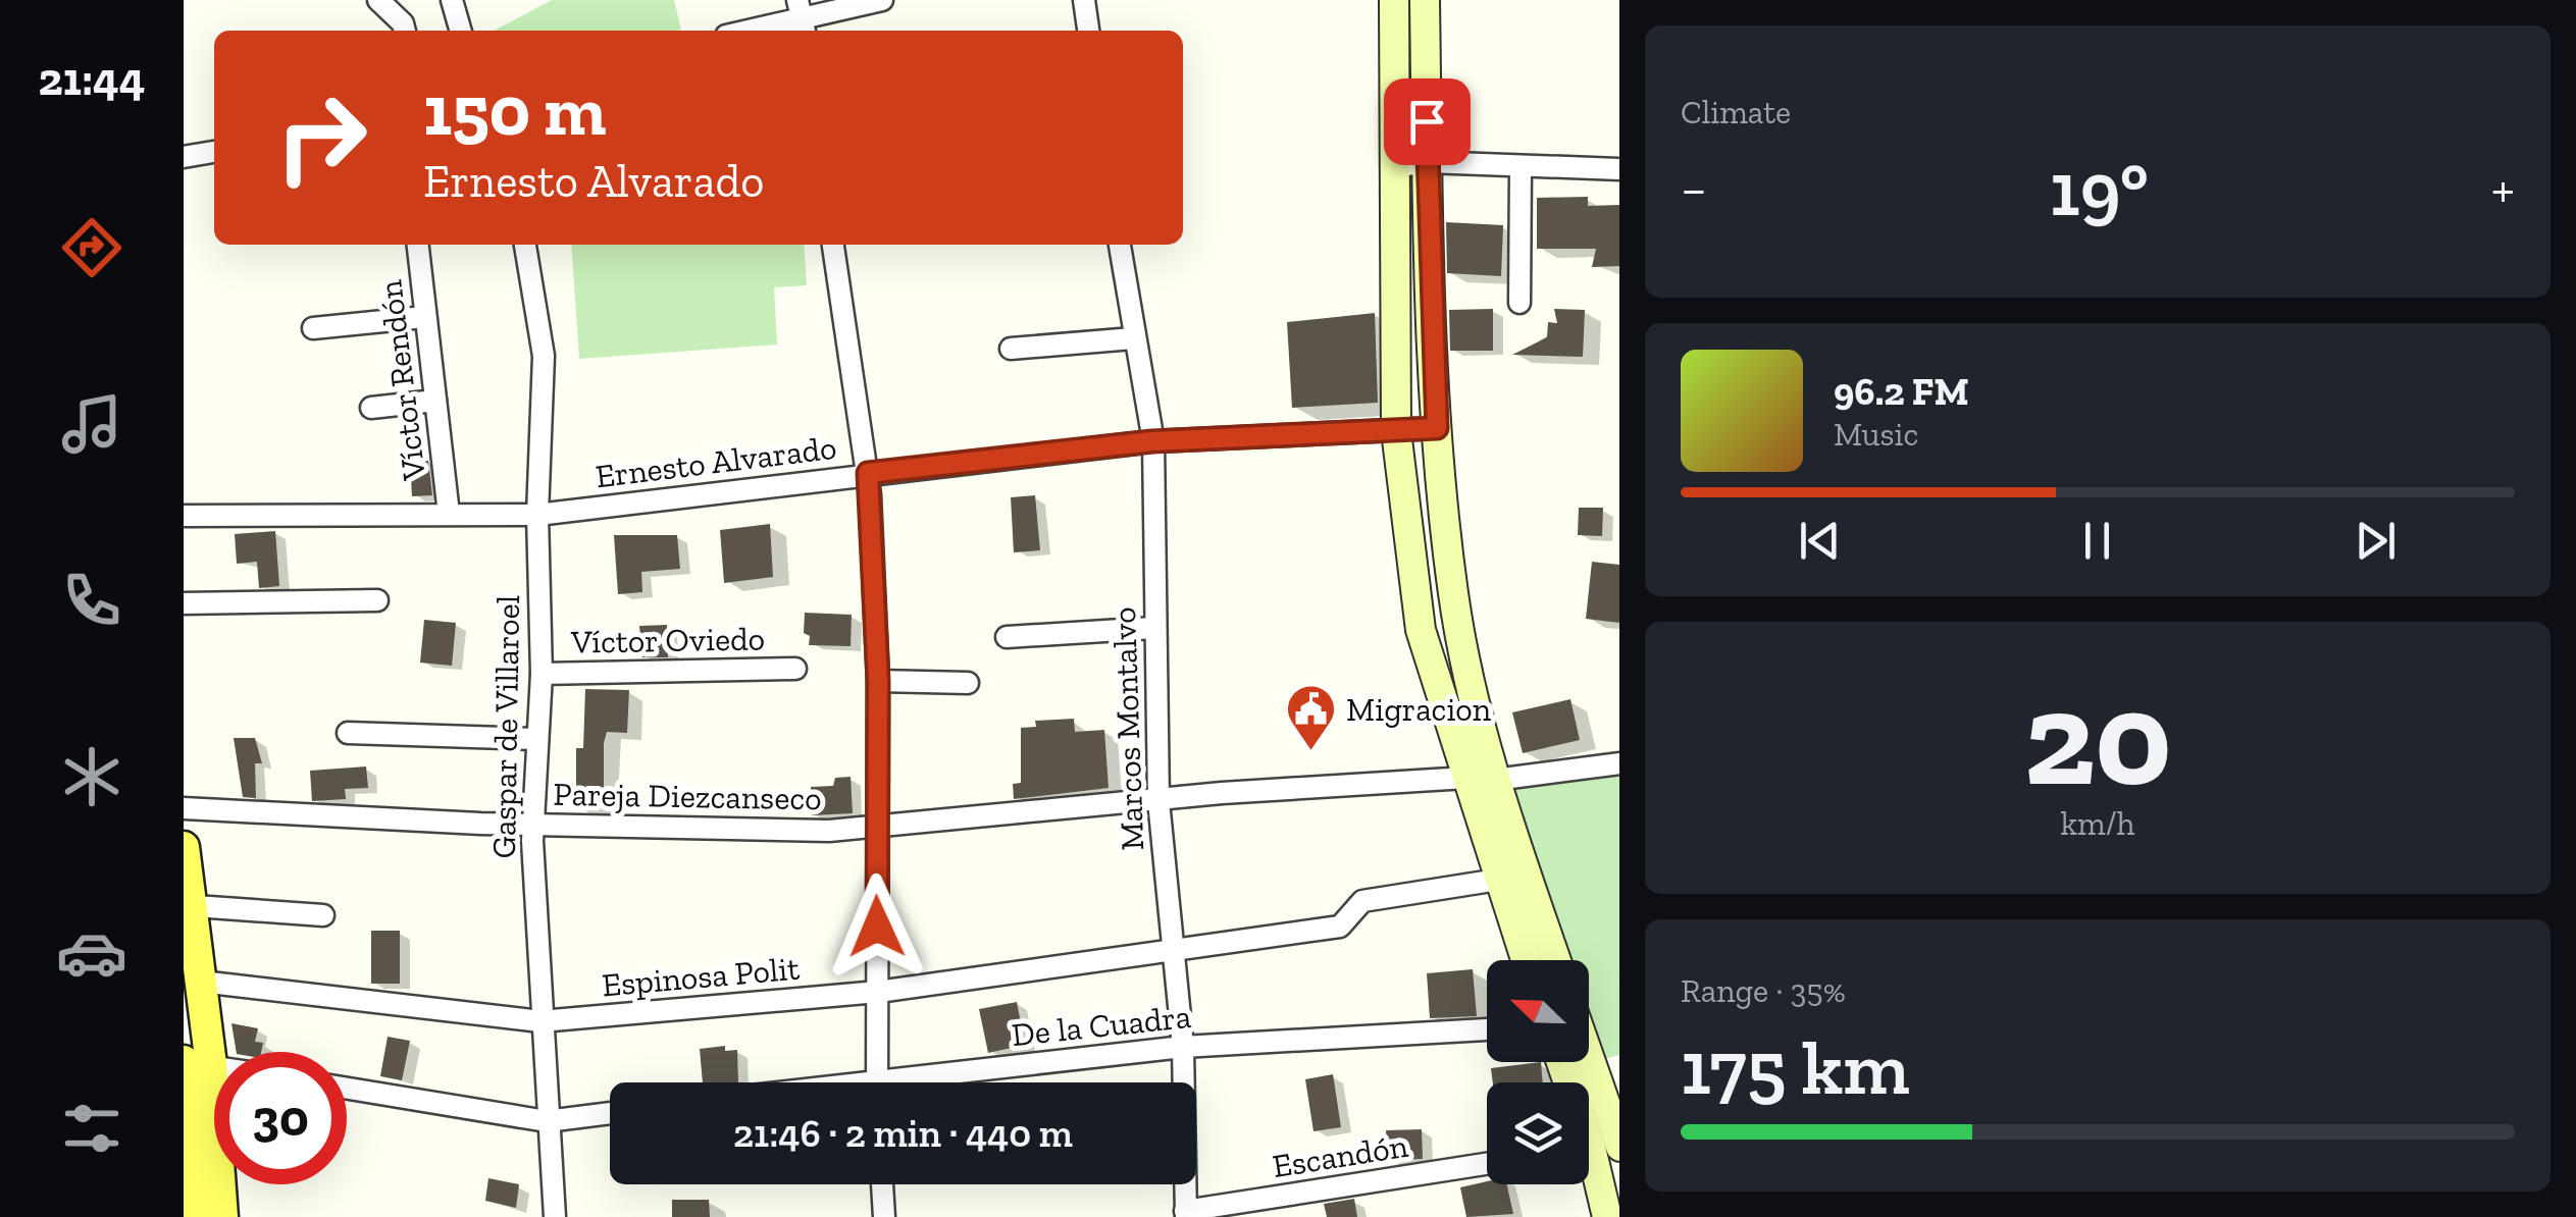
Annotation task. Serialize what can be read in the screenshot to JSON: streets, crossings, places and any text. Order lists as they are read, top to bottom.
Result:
{
  "streets": {
    "street": [
      "Víctor Rendón",
      "Ernesto Alvarado",
      "Víctor Oviedo",
      "Gaspar de Villaroel",
      "Marcos Montalvo",
      "Pareja Diezcanseco",
      "Espinosa Polit",
      "De la Cuadra",
      "Escandón"
    ]
  },
  "crossings": [
    ["Víctor Rendón", "Ernesto Alvarado"],
    ["Ernesto Alvarado", "Gaspar de Villaroel"],
    ["Ernesto Alvarado", "Marcos Montalvo"],
    ["Víctor Oviedo", "Gaspar de Villaroel"],
    ["Gaspar de Villaroel", "Pareja Diezcanseco"],
    ["Gaspar de Villaroel", "Espinosa Polit"],
    ["Marcos Montalvo", "Pareja Diezcanseco"],
    ["Marcos Montalvo", "Espinosa Polit"],
    ["Marcos Montalvo", "De la Cuadra"],
    ["Marcos Montalvo", "Escandón"]
  ],
  "places": {
    "public building": ["Migracion"]
  },
  "north": "top left",
  "page": {
    "tabs": "21:44",
    "tile": [
      "Climate",
      ["20", "km/h"],
      ["Range · 35%", "175 km"]
    ],
    "turn": ["150 m", "Ernesto Alvarado"],
    "heat": ["−", "19°", "+"],
    "song": ["96.2 FM", "Music"],
    "limit": "30",
    "trip": "21:46 · 2 min · 440 m"
  }
}
